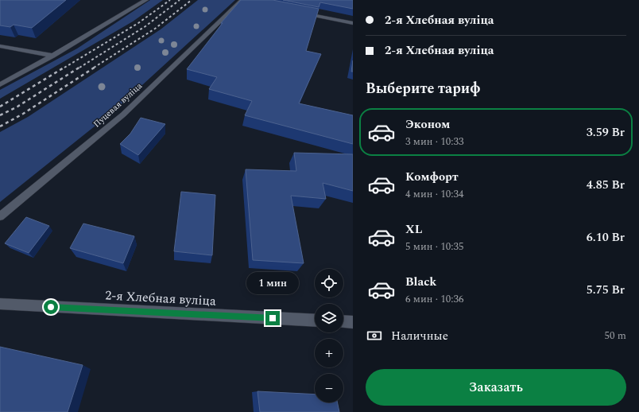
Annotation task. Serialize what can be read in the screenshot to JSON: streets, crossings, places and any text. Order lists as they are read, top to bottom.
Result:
{
  "streets": {
    "street": ["Пуцевая вуліца", "2-я Хлебная вуліца"]
  },
  "page": {
    "banner": ["2-я Хлебная вуліца", "2-я Хлебная вуліца"],
    "heading": "Выберите тариф",
    "list": [
      {
        "name": "Эконом",
        "note": "3 мин · 10:33",
        "value": "3.59 Br"
      },
      {
        "name": "Комфорт",
        "note": "4 мин · 10:34",
        "value": "4.85 Br"
      },
      {
        "name": "XL",
        "note": "5 мин · 10:35",
        "value": "6.10 Br"
      },
      {
        "name": "Black",
        "note": "6 мин · 10:36",
        "value": "5.75 Br"
      }
    ],
    "map_buttons": ["+", "−"],
    "bubble": "1 мин",
    "pay": ["Наличные", "50 m"],
    "buttons": "Заказать"
  }
}
